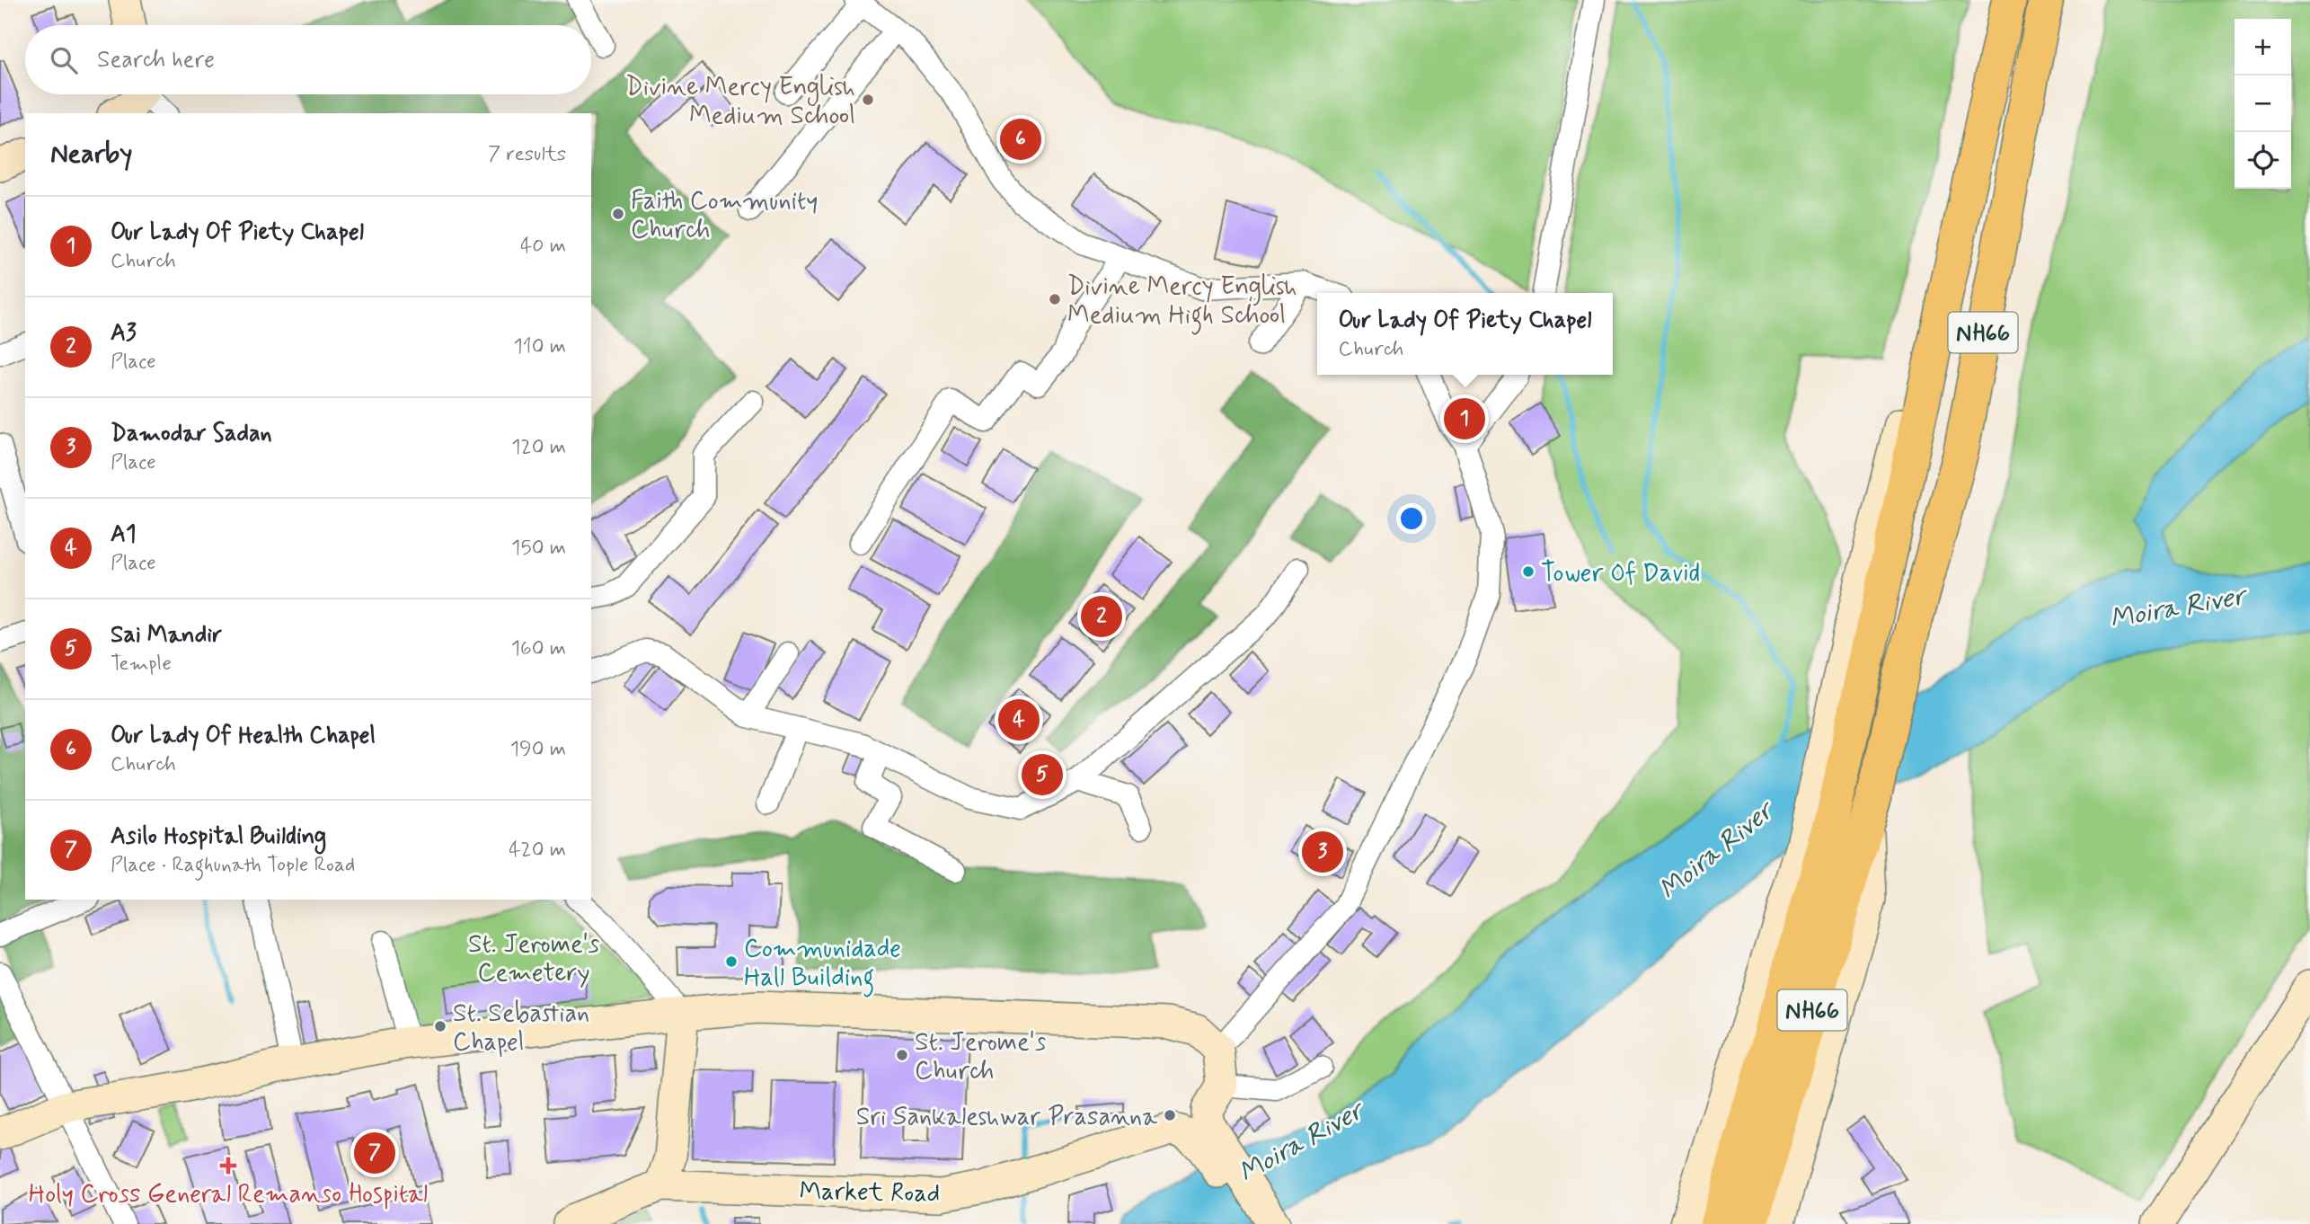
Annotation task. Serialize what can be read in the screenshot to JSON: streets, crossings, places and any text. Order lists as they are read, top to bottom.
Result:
{
  "streets": {
    "highway": ["NH66"],
    "street": ["Market Road"]
  },
  "water": ["Moira River"],
  "parks": ["St. Jerome's Cemetery"],
  "places": {
    "other": [
      "Divine Mercy English Medium School",
      "Faith Community Church",
      "Divine Mercy English Medium High School",
      "Tower Of David",
      "Communidade Hall Building",
      "St. Sebastian Chapel",
      "St. Jerome's Church",
      "Sri Sankaleshwar Prasanna"
    ],
    "health": ["Holy Cross General Remanso Hospital"]
  },
  "page": {
    "map_buttons": ["+", "−"],
    "search": "Search here",
    "heading": ["Nearby", "7 results"],
    "pins": [
      "6",
      "1",
      "2",
      "4",
      "5",
      "3",
      "7"
    ],
    "list": [
      {
        "mark": "1",
        "name": "Our Lady Of Piety Chapel",
        "note": "Church",
        "value": "40 m"
      },
      {
        "mark": "2",
        "name": "A3",
        "note": "Place",
        "value": "110 m"
      },
      {
        "mark": "3",
        "name": "Damodar Sadan",
        "note": "Place",
        "value": "120 m"
      },
      {
        "mark": "4",
        "name": "A1",
        "note": "Place",
        "value": "150 m"
      },
      {
        "mark": "5",
        "name": "Sai Mandir",
        "note": "Temple",
        "value": "160 m"
      },
      {
        "mark": "6",
        "name": "Our Lady Of Health Chapel",
        "note": "Church",
        "value": "190 m"
      },
      {
        "mark": "7",
        "name": "Asilo Hospital Building",
        "note": "Place · Raghunath Tople Road",
        "value": "420 m"
      }
    ],
    "popup": ["Our Lady Of Piety Chapel", "Church"]
  }
}
